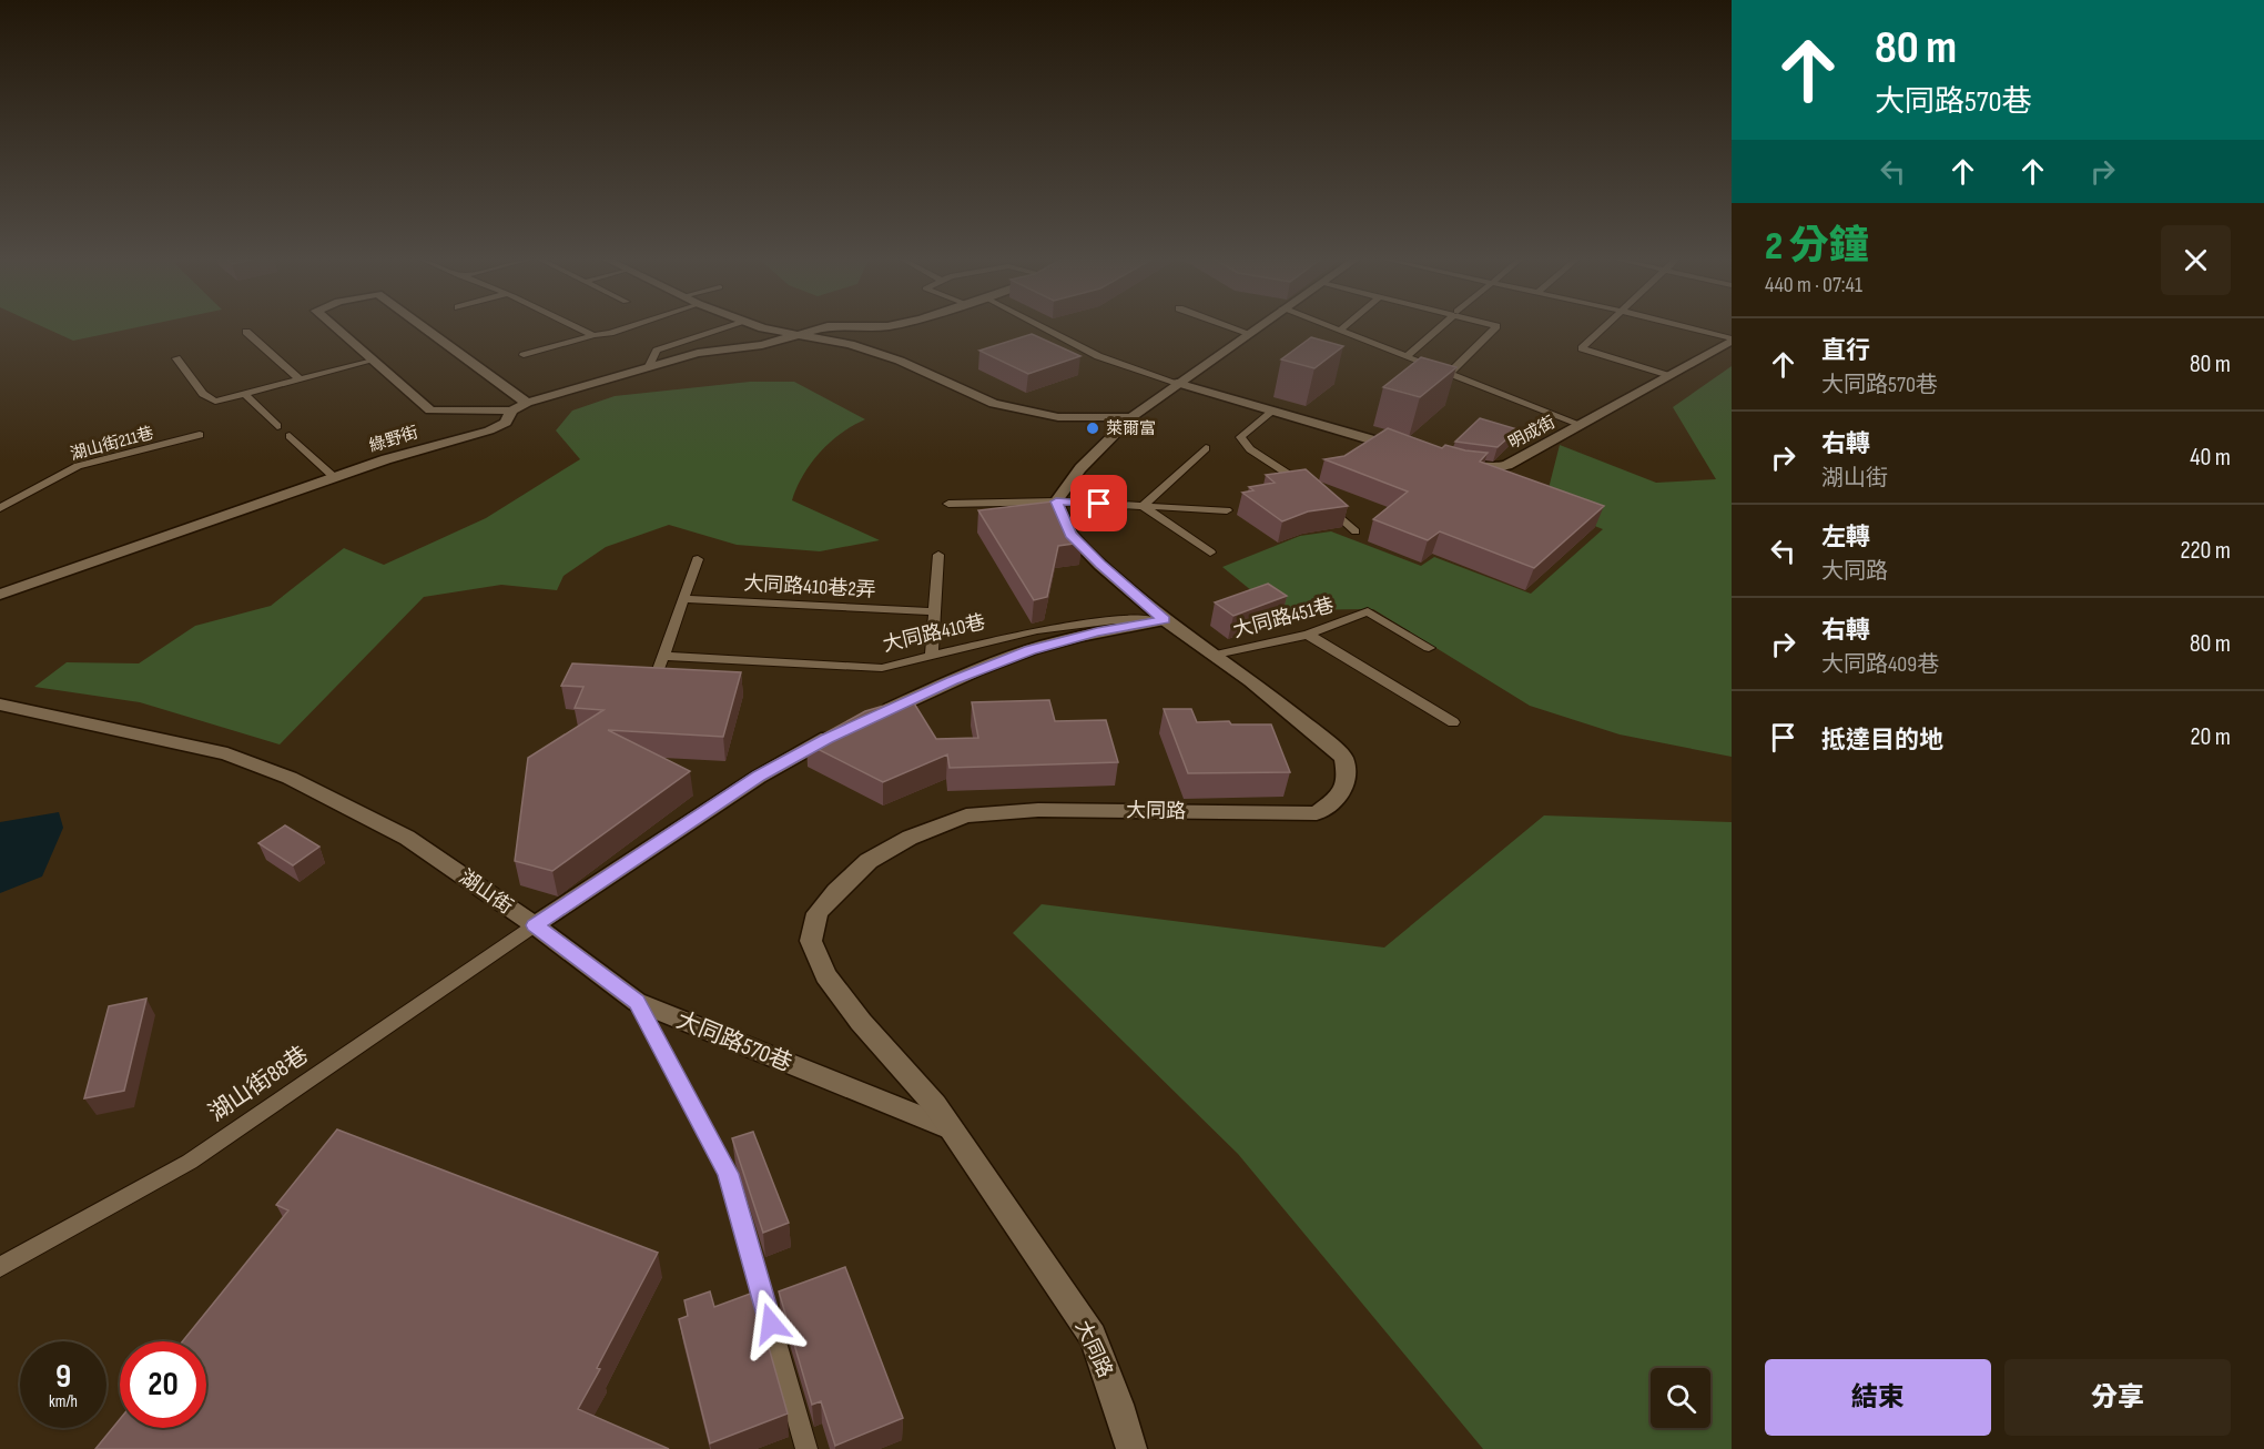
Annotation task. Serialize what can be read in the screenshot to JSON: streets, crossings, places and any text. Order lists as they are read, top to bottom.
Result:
{
  "streets": {
    "street": [
      "明成街",
      "綠野街",
      "大同路",
      "湖山街",
      "大同路570巷"
    ],
    "lane": [
      "湖山街211巷",
      "大同路410巷2弄",
      "大同路451巷",
      "大同路410巷",
      "湖山街88巷"
    ]
  },
  "crossings": [
    ["大同路451巷", "大同路"],
    ["大同路410巷", "大同路"],
    ["大同路", "大同路570巷"],
    ["湖山街", "大同路570巷"],
    ["湖山街", "湖山街88巷"],
    ["大同路570巷", "湖山街88巷"]
  ],
  "places": ["萊爾富"],
  "page": {
    "turn": ["80 m", "大同路570巷"],
    "heading": ["2 分鐘", "440 m · 07:41"],
    "list": [
      {
        "name": "直行",
        "note": "大同路570巷",
        "value": "80 m"
      },
      {
        "name": "右轉",
        "note": "湖山街",
        "value": "40 m"
      },
      {
        "name": "左轉",
        "note": "大同路",
        "value": "220 m"
      },
      {
        "name": "右轉",
        "note": "大同路409巷",
        "value": "80 m"
      },
      {
        "name": "抵達目的地",
        "value": "20 m"
      }
    ],
    "speed": "9 km/h",
    "limit": "20",
    "buttons": ["結束", "分享"]
  }
}
